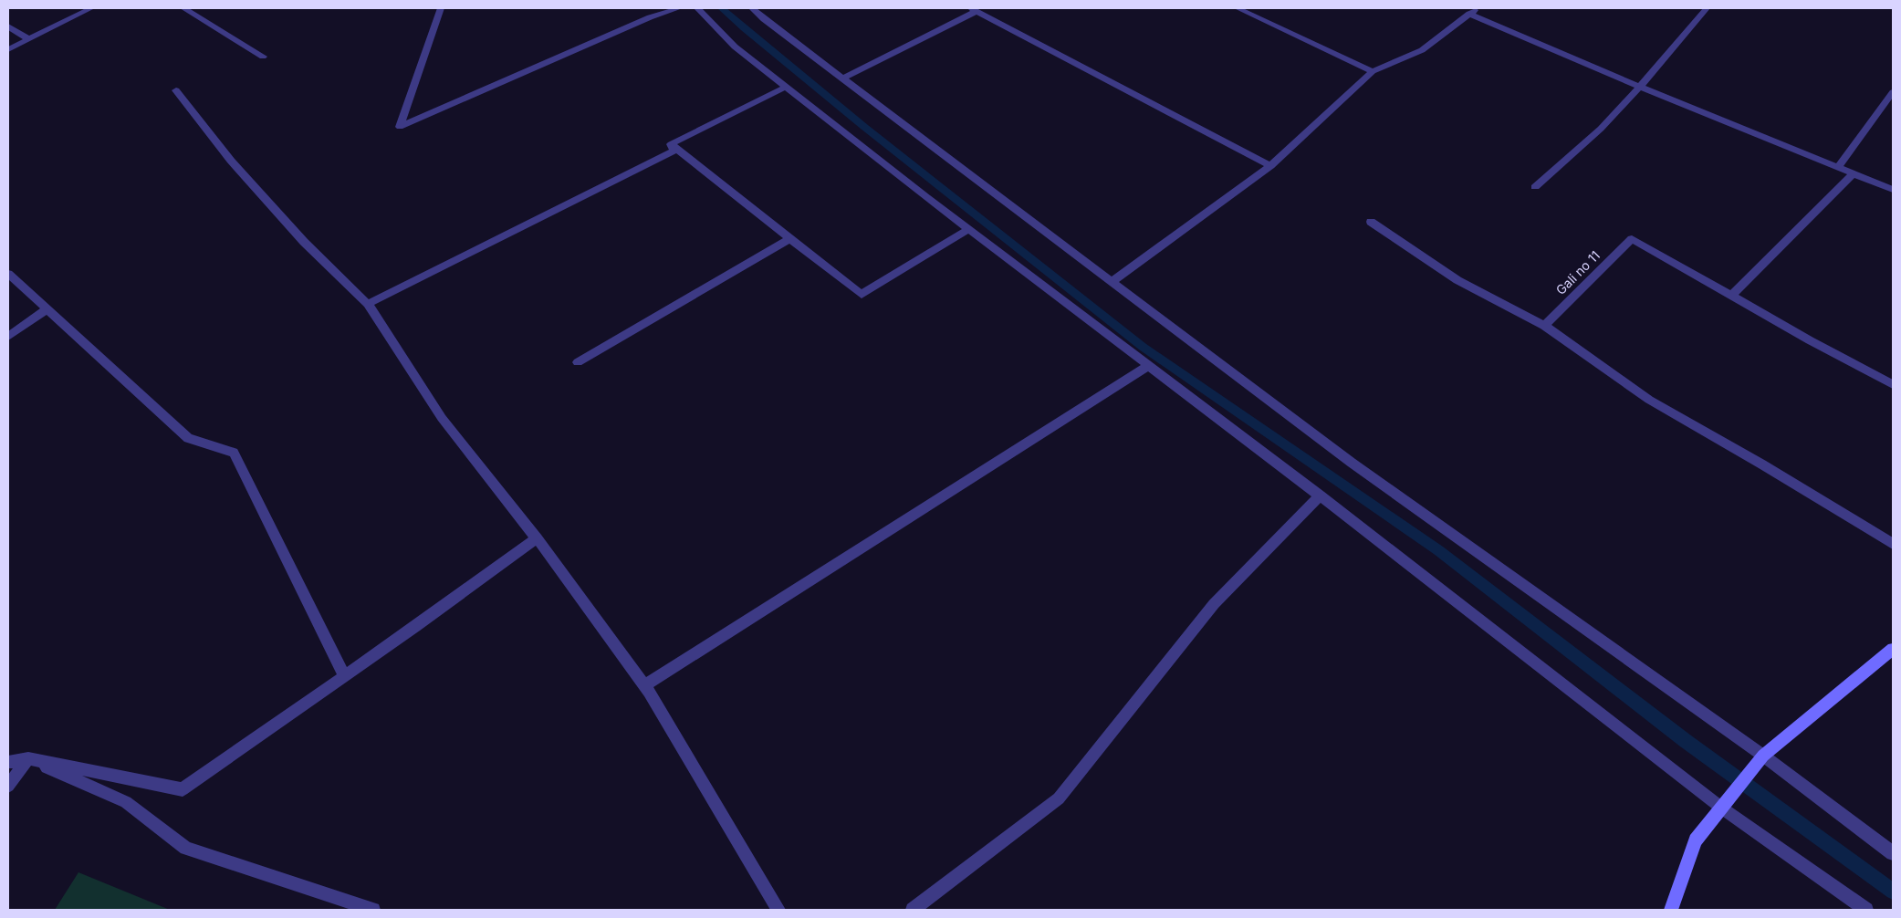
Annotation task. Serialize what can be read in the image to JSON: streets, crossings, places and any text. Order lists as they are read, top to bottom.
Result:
{
  "streets": {
    "street": ["Gali no 11"]
  }
}
